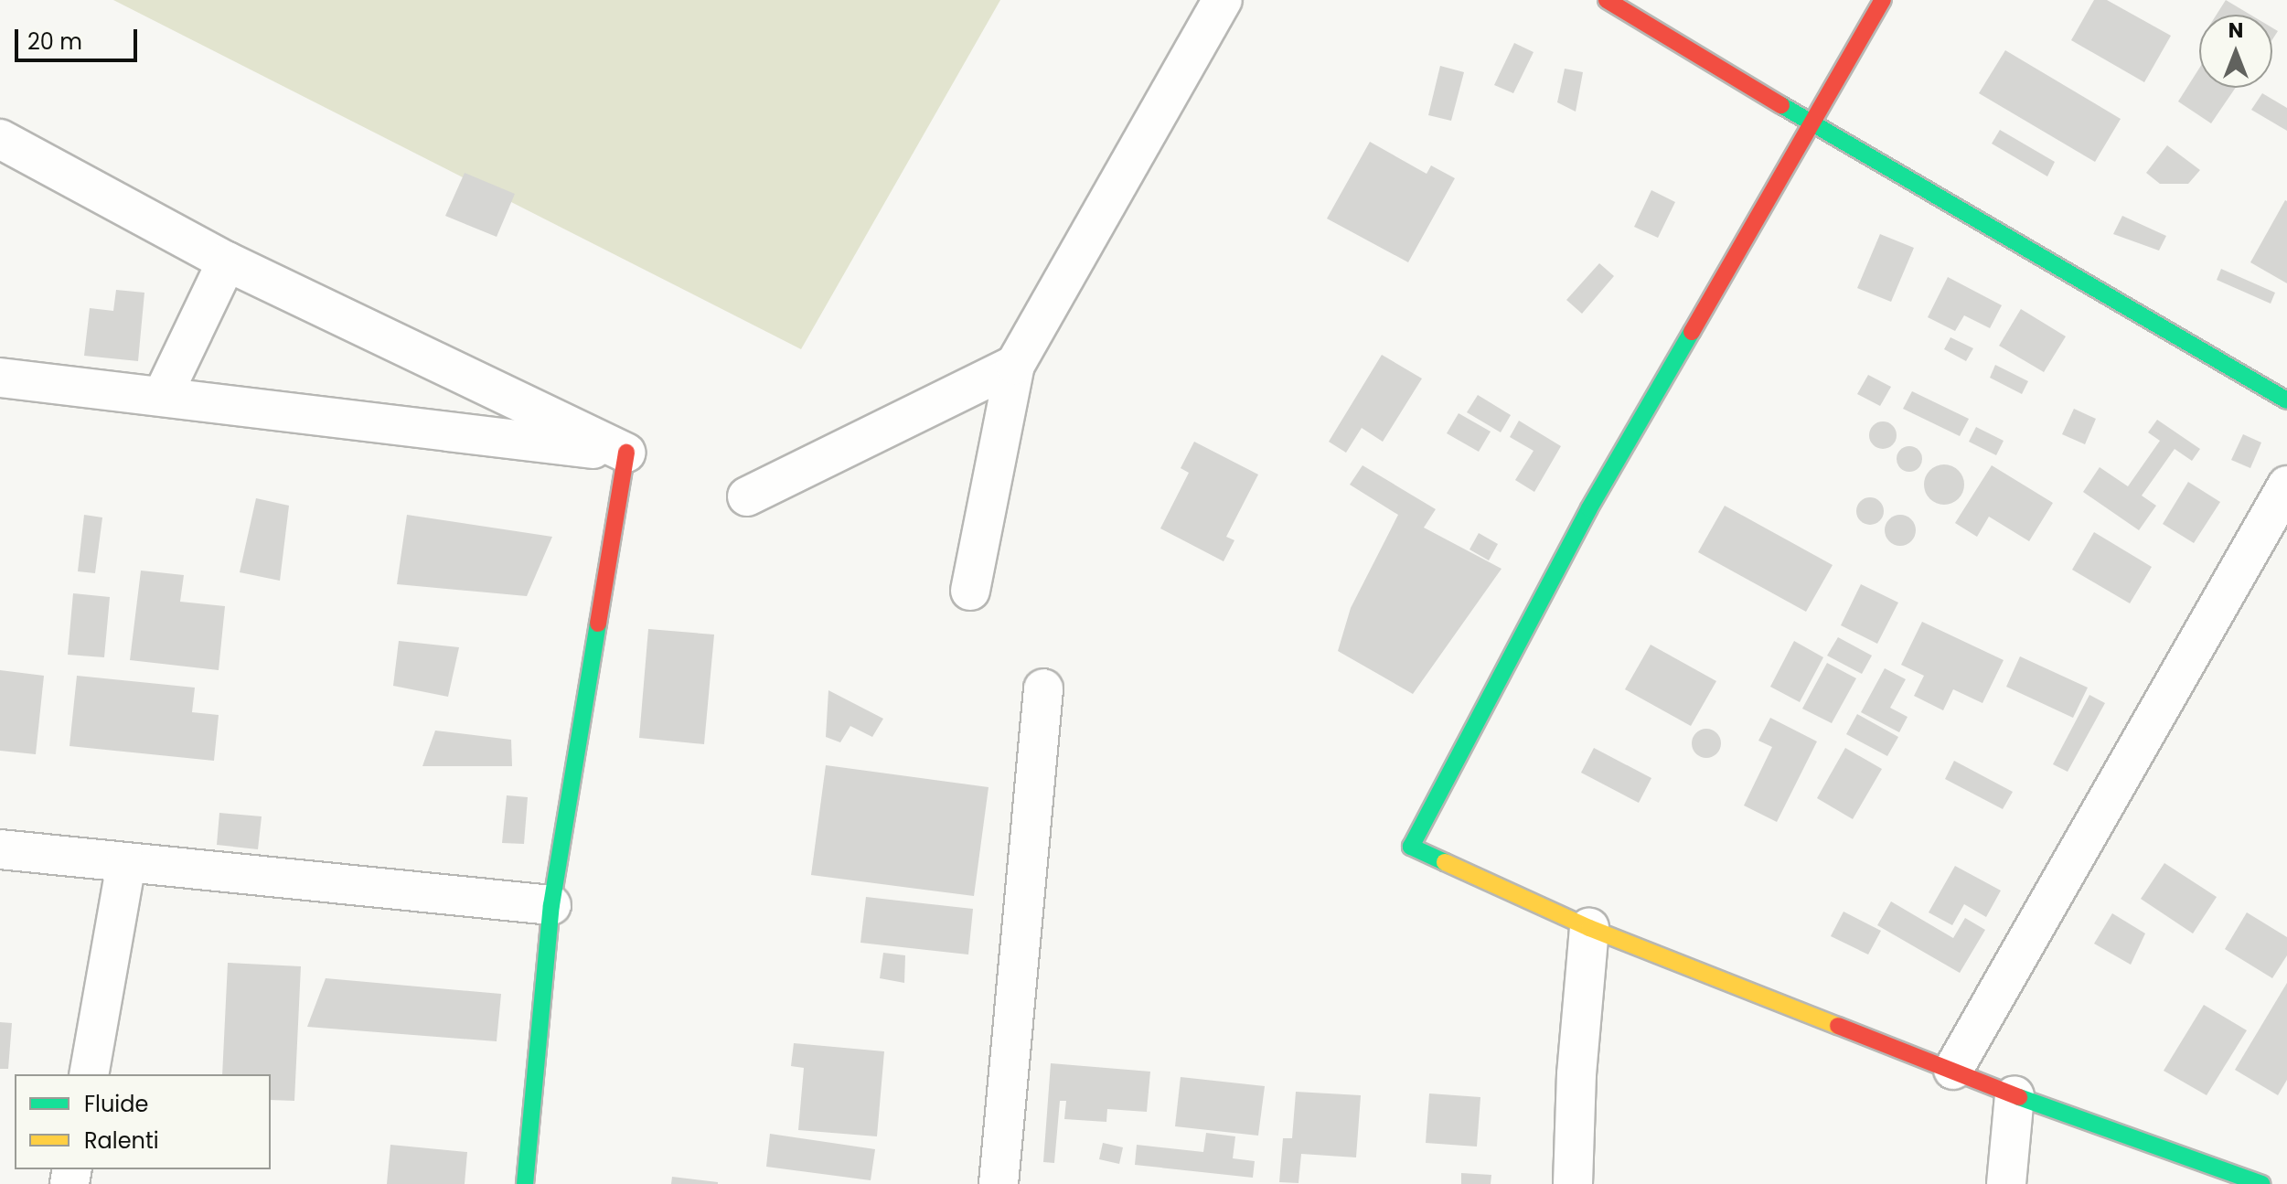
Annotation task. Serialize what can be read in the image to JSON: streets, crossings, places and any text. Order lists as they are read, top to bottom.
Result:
{
  "legend": ["Fluide", "Ralenti"],
  "scale_bar": "20 m",
  "north": "top"
}
